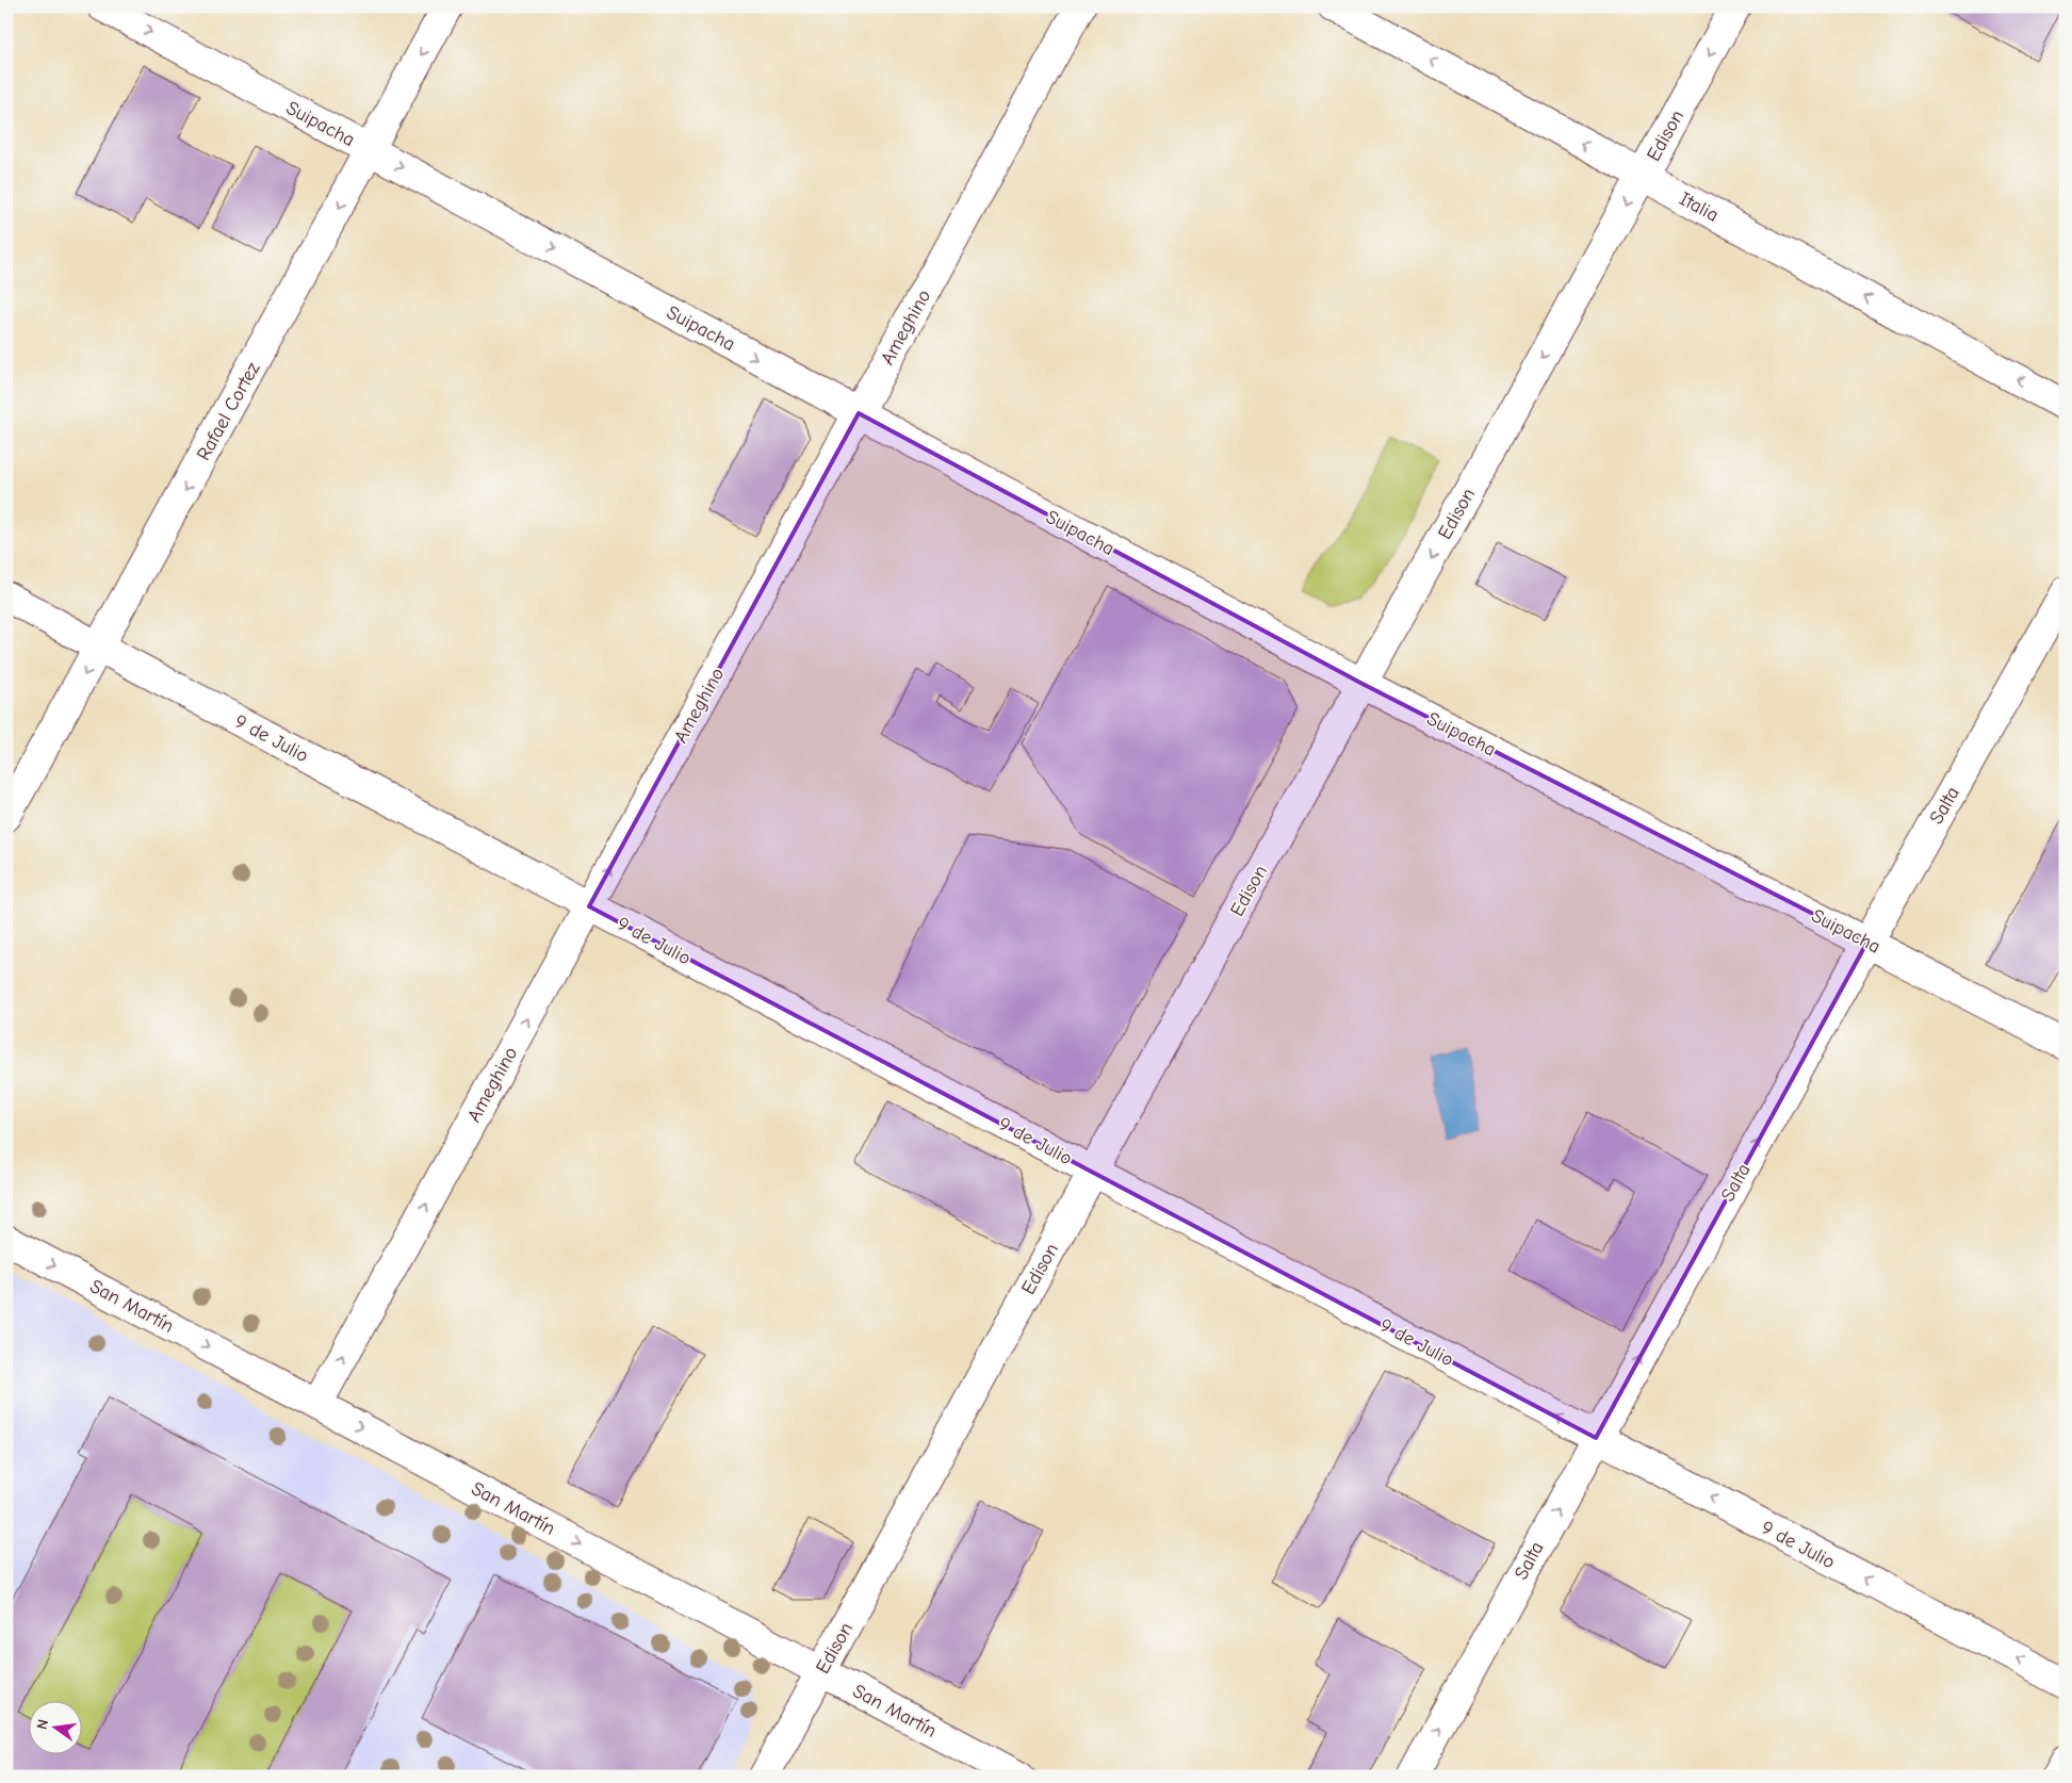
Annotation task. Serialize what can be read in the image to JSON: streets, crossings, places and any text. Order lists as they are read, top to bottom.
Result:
{
  "streets": {
    "street": [
      "Suipacha",
      "Edison",
      "Italia",
      "Ameghino",
      "Rafael Cortez",
      "9 de Julio",
      "Salta",
      "San Martín"
    ]
  },
  "crossings": [
    ["Suipacha", "Edison"],
    ["Suipacha", "Ameghino"],
    ["Suipacha", "Rafael Cortez"],
    ["Suipacha", "Salta"],
    ["Edison", "Italia"],
    ["Edison", "9 de Julio"],
    ["Edison", "San Martín"],
    ["Ameghino", "9 de Julio"],
    ["Ameghino", "San Martín"],
    ["Rafael Cortez", "9 de Julio"],
    ["9 de Julio", "Salta"]
  ],
  "one_way": [
    "Suipacha",
    "Edison",
    "Italia",
    "Ameghino",
    "Rafael Cortez",
    "9 de Julio",
    "Salta",
    "San Martín"
  ],
  "north": "left"
}
